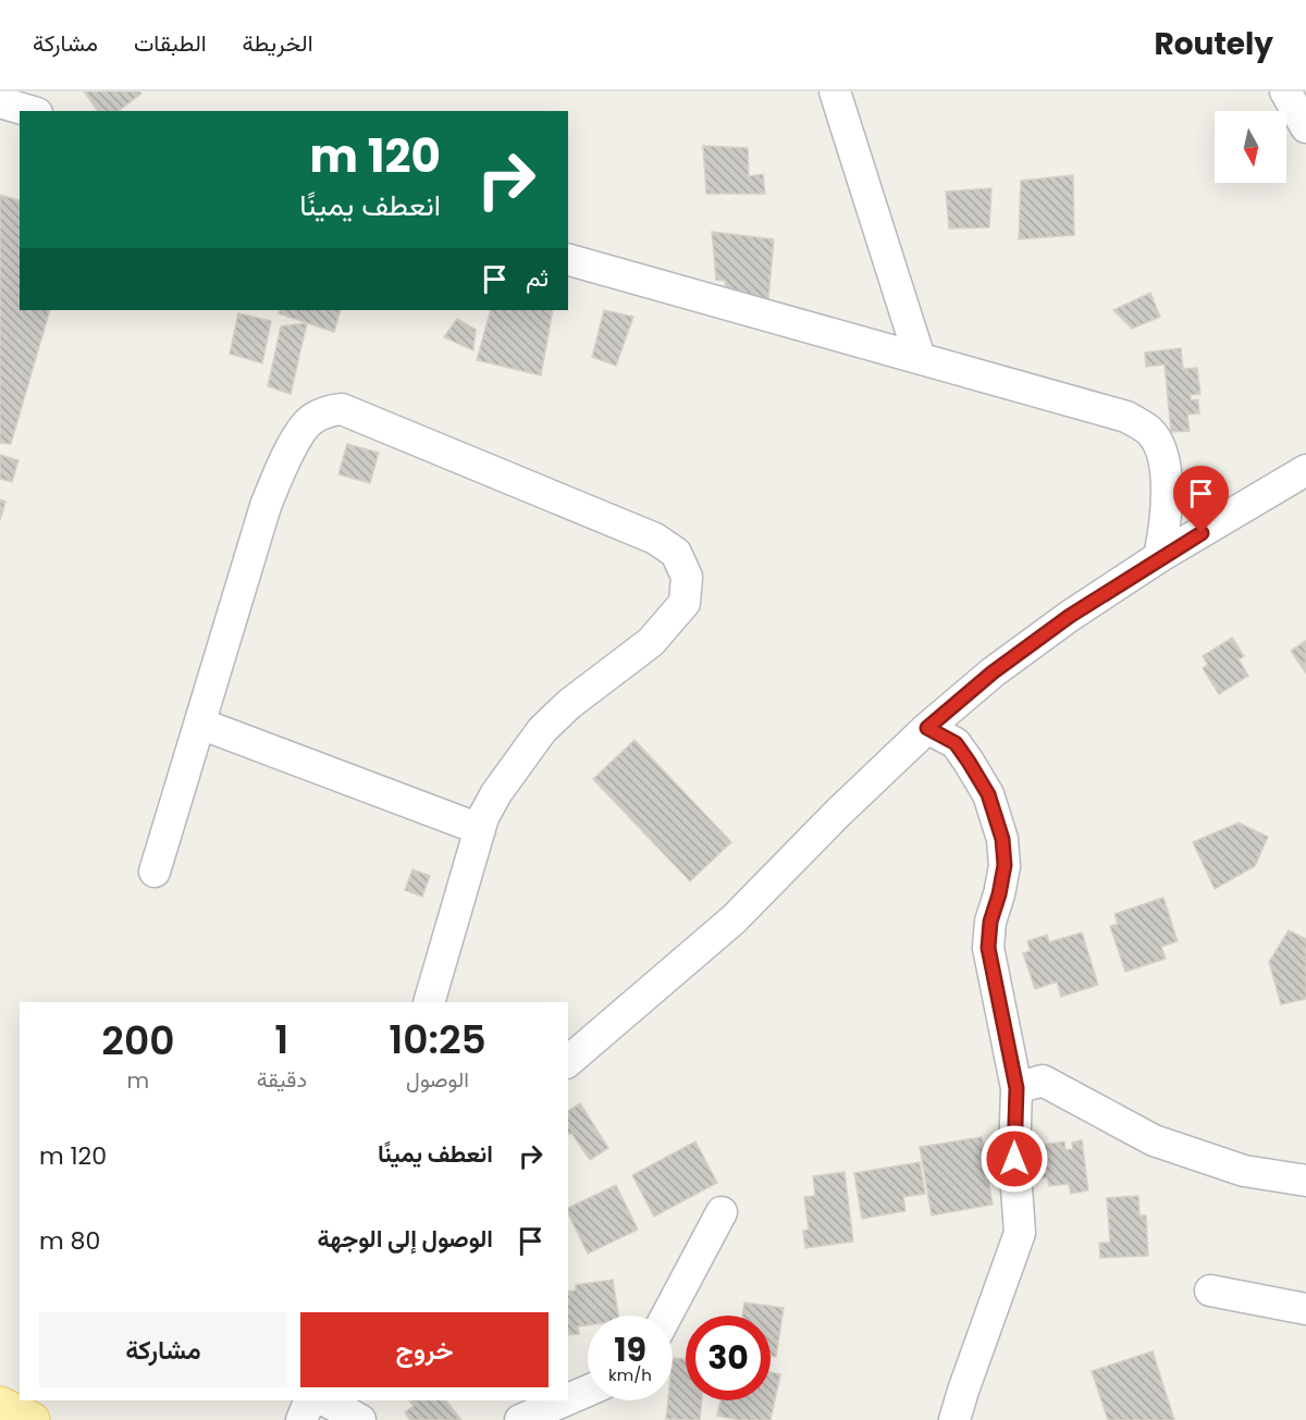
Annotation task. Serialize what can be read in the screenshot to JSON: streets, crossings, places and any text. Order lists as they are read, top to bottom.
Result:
{
  "north": "bottom",
  "page": {
    "header": "Routely",
    "nav": ["الخريطة", "الطبقات", "مشاركة"],
    "turn": ["120 m", "انعطف يمينًا"],
    "then": "ثم",
    "eta": [
      "10:25",
      "الوصول",
      "1",
      "دقيقة",
      "200",
      "m"
    ],
    "list": [
      {
        "name": "انعطف يمينًا",
        "value": "120 m"
      },
      {
        "name": "الوصول إلى الوجهة",
        "value": "80 m"
      }
    ],
    "buttons": ["خروج", "مشاركة"],
    "speed": "19 km/h",
    "limit": "30"
  }
}
